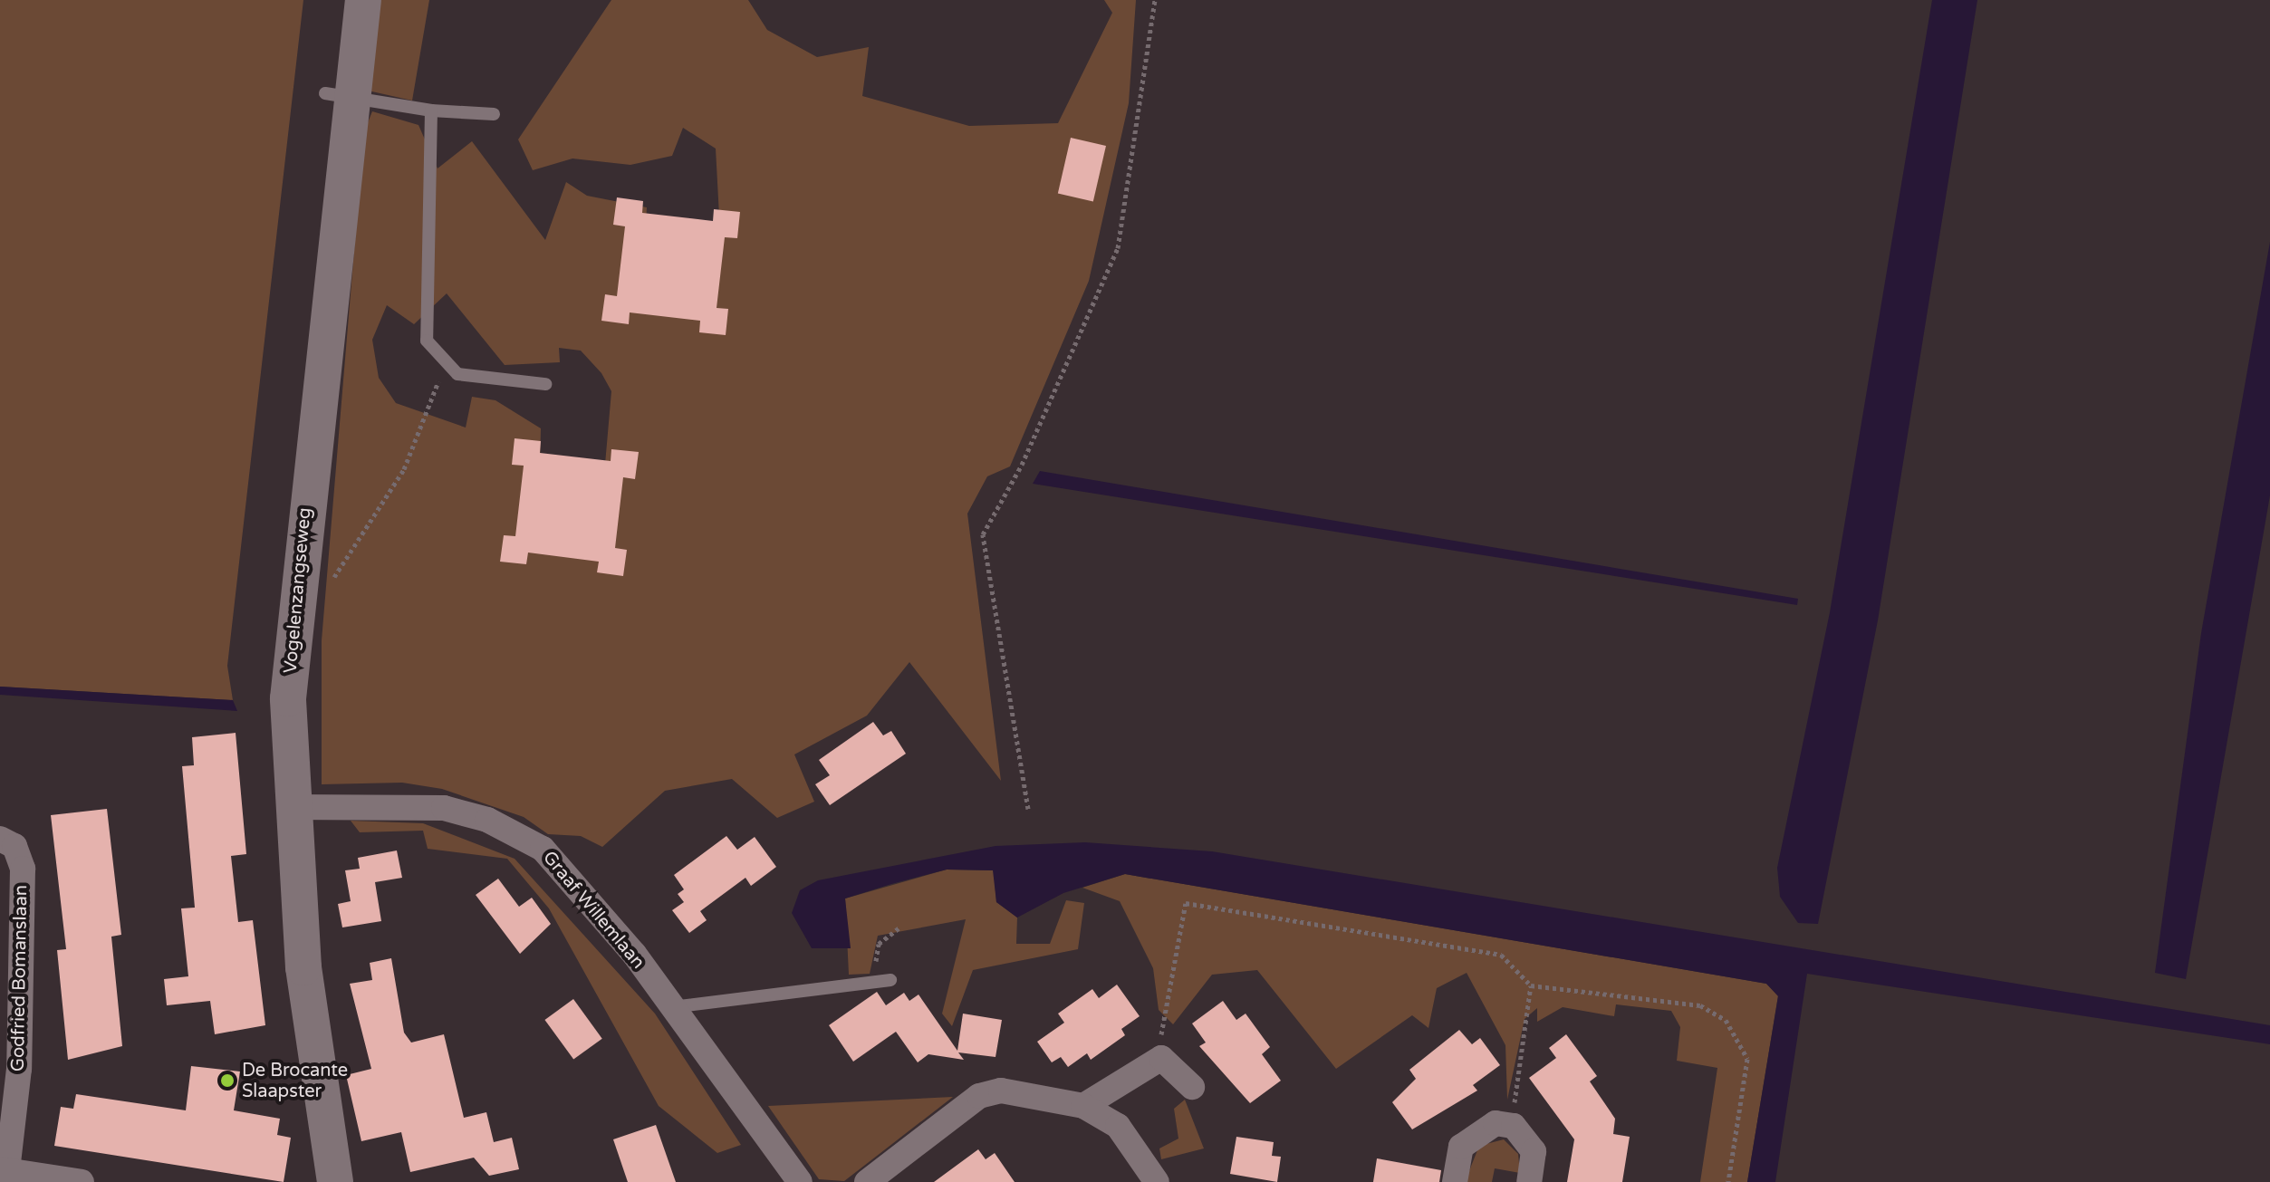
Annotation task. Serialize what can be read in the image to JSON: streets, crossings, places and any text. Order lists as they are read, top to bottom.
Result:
{
  "streets": {
    "main road": ["Vogelenzangseweg"],
    "street": ["Graaf Willemlaan", "Godfried Bomanslaan"]
  },
  "crossings": [
    ["Vogelenzangseweg", "Graaf Willemlaan"]
  ],
  "places": ["De Brocante Slaapster"]
}
